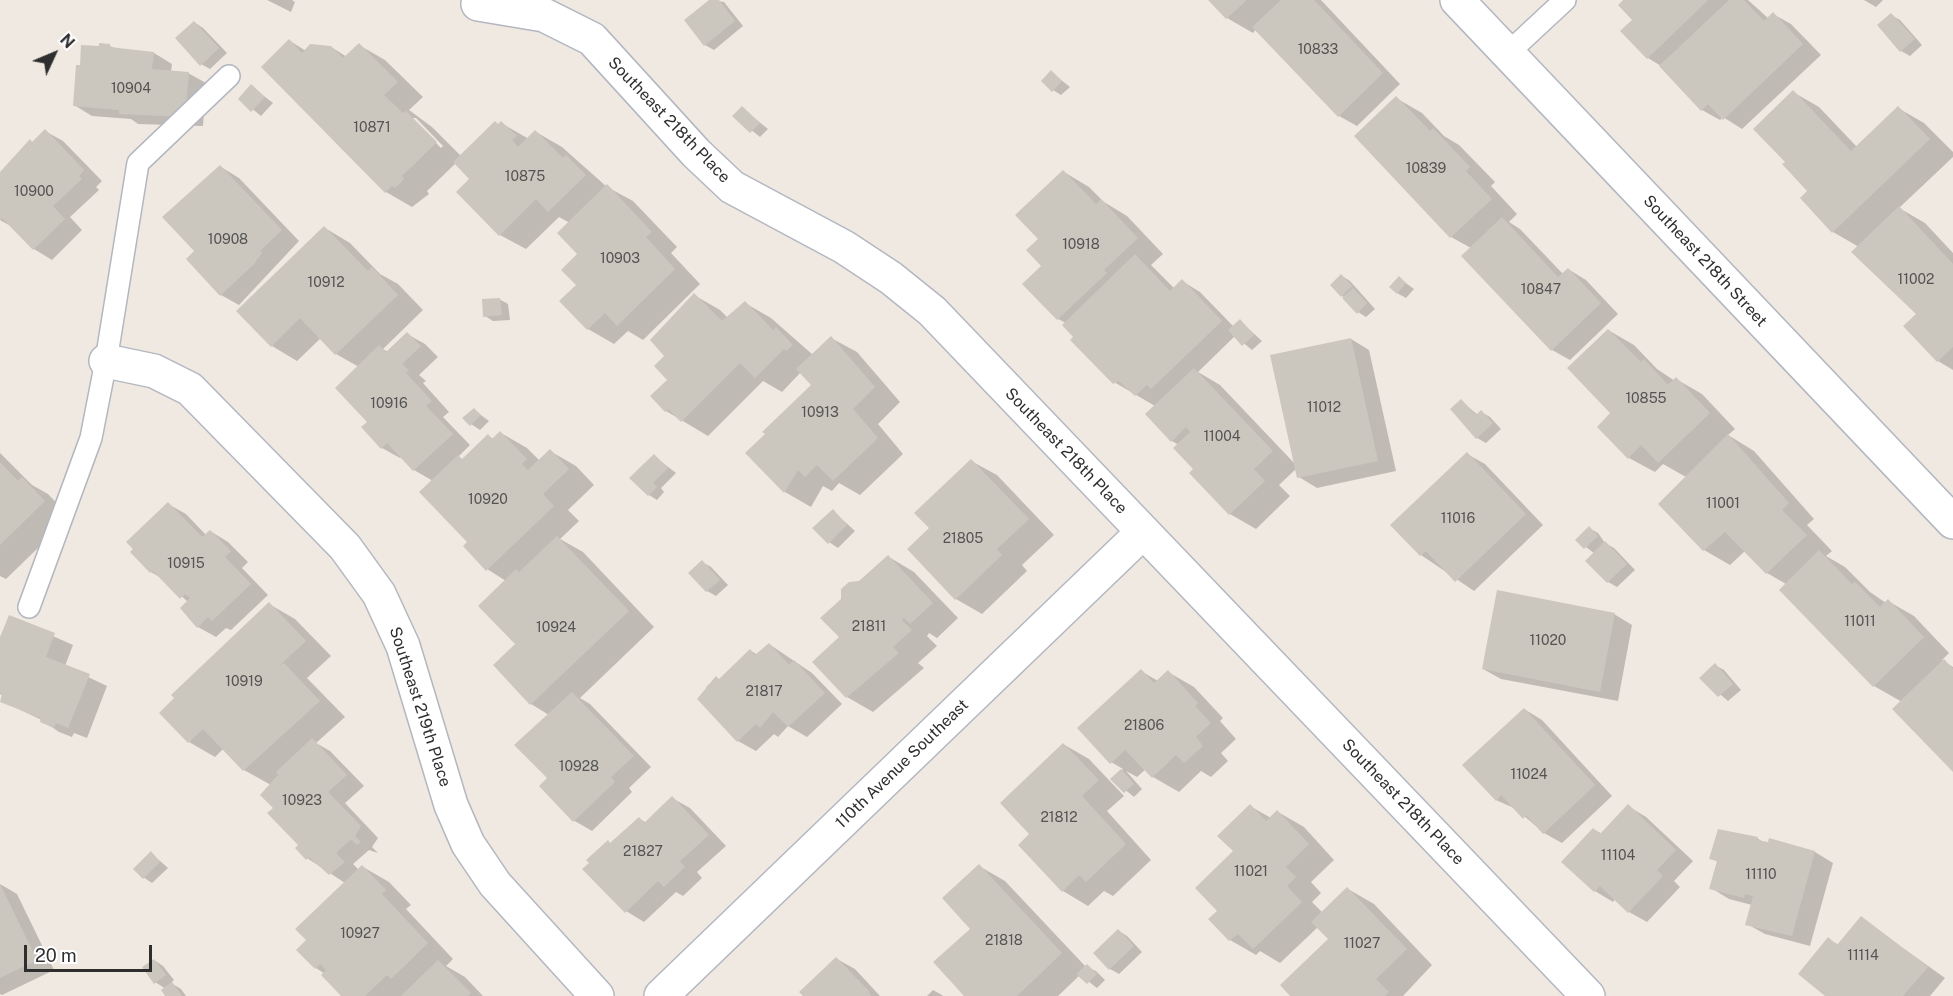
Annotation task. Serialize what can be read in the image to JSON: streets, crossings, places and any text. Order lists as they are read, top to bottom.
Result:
{
  "streets": {
    "street": [
      "Southeast 218th Place",
      "Southeast 218th Street",
      "Southeast 219th Place",
      "110th Avenue Southeast"
    ]
  },
  "crossings": [
    ["Southeast 218th Place", "110th Avenue Southeast"]
  ],
  "house_numbers": [
    "10833",
    "10904",
    "10871",
    "10839",
    "10875",
    "10900",
    "10908",
    "10918",
    "10903",
    "11002",
    "10912",
    "10847",
    "10855",
    "10916",
    "11012",
    "10913",
    "11004",
    "10920",
    "11001",
    "11016",
    "21805",
    "10915",
    "11011",
    "21811",
    "10924",
    "11020",
    "10919",
    "21817",
    "21806",
    "10928",
    "11024",
    "10923",
    "21812",
    "21827",
    "11104",
    "11021",
    "11110",
    "10927",
    "21818",
    "11027",
    "11114"
  ],
  "scale_bar": "20 m",
  "north": "top right"
}
